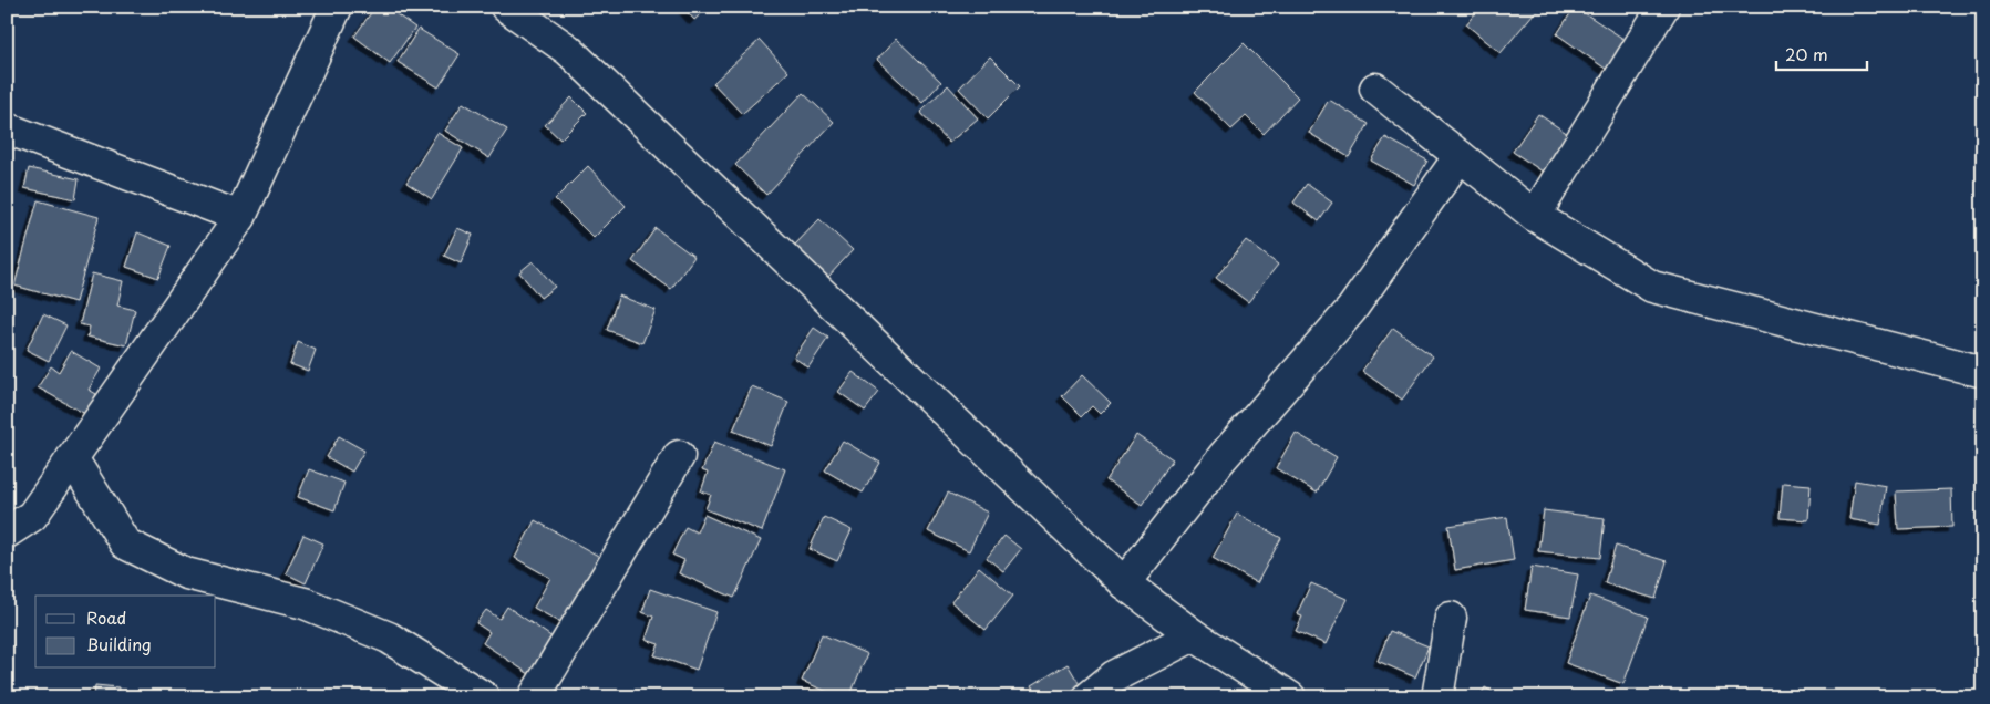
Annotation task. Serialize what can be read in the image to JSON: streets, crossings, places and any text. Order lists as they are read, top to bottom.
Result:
{
  "legend": ["Road", "Building"],
  "scale_bar": "20 m"
}
